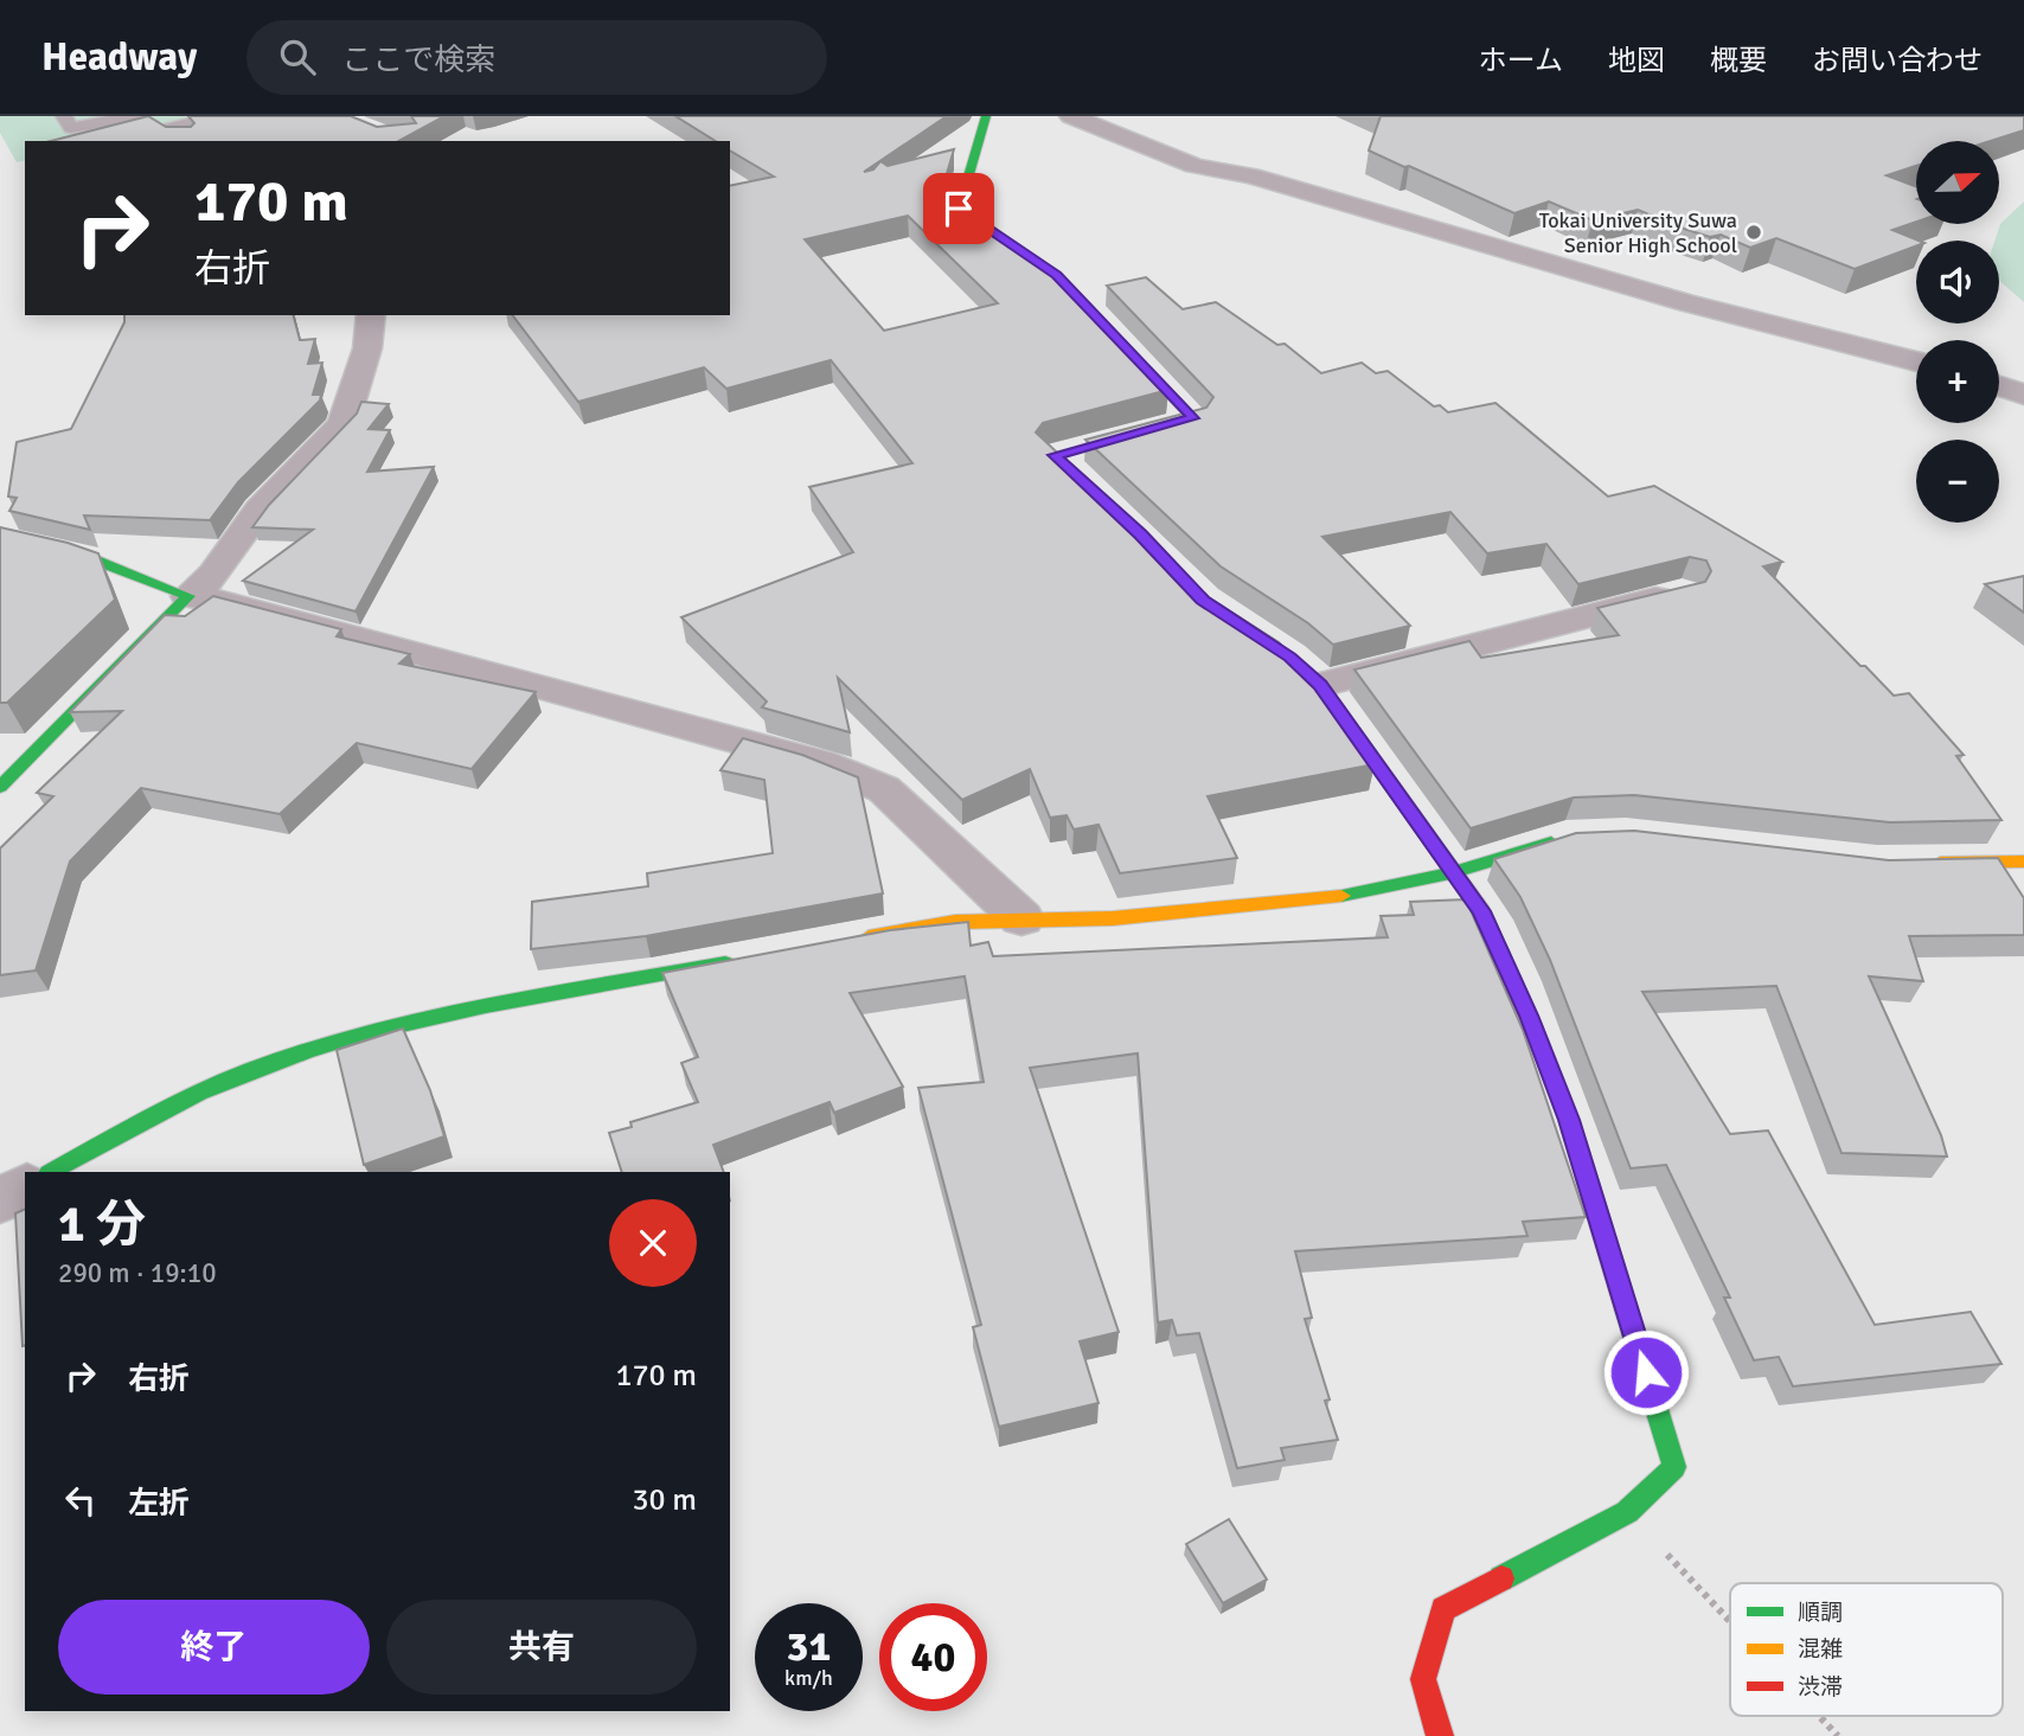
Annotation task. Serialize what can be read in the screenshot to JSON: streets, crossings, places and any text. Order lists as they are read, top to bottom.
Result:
{
  "places": ["Tokai University Suwa Senior High School"],
  "legend": ["順調", "混雑", "渋滞"],
  "north": "right",
  "page": {
    "header": "Headway",
    "search": "ここで検索",
    "nav": [
      "ホーム",
      "地図",
      "概要",
      "お問い合わせ"
    ],
    "map_buttons": ["+", "−"],
    "turn": ["170 m", "右折"],
    "heading": ["1 分", "290 m · 19:10"],
    "list": [
      {
        "name": "右折",
        "value": "170 m"
      },
      {
        "name": "左折",
        "value": "30 m"
      }
    ],
    "buttons": ["終了", "共有"],
    "speed": "31 km/h",
    "limit": "40"
  }
}
